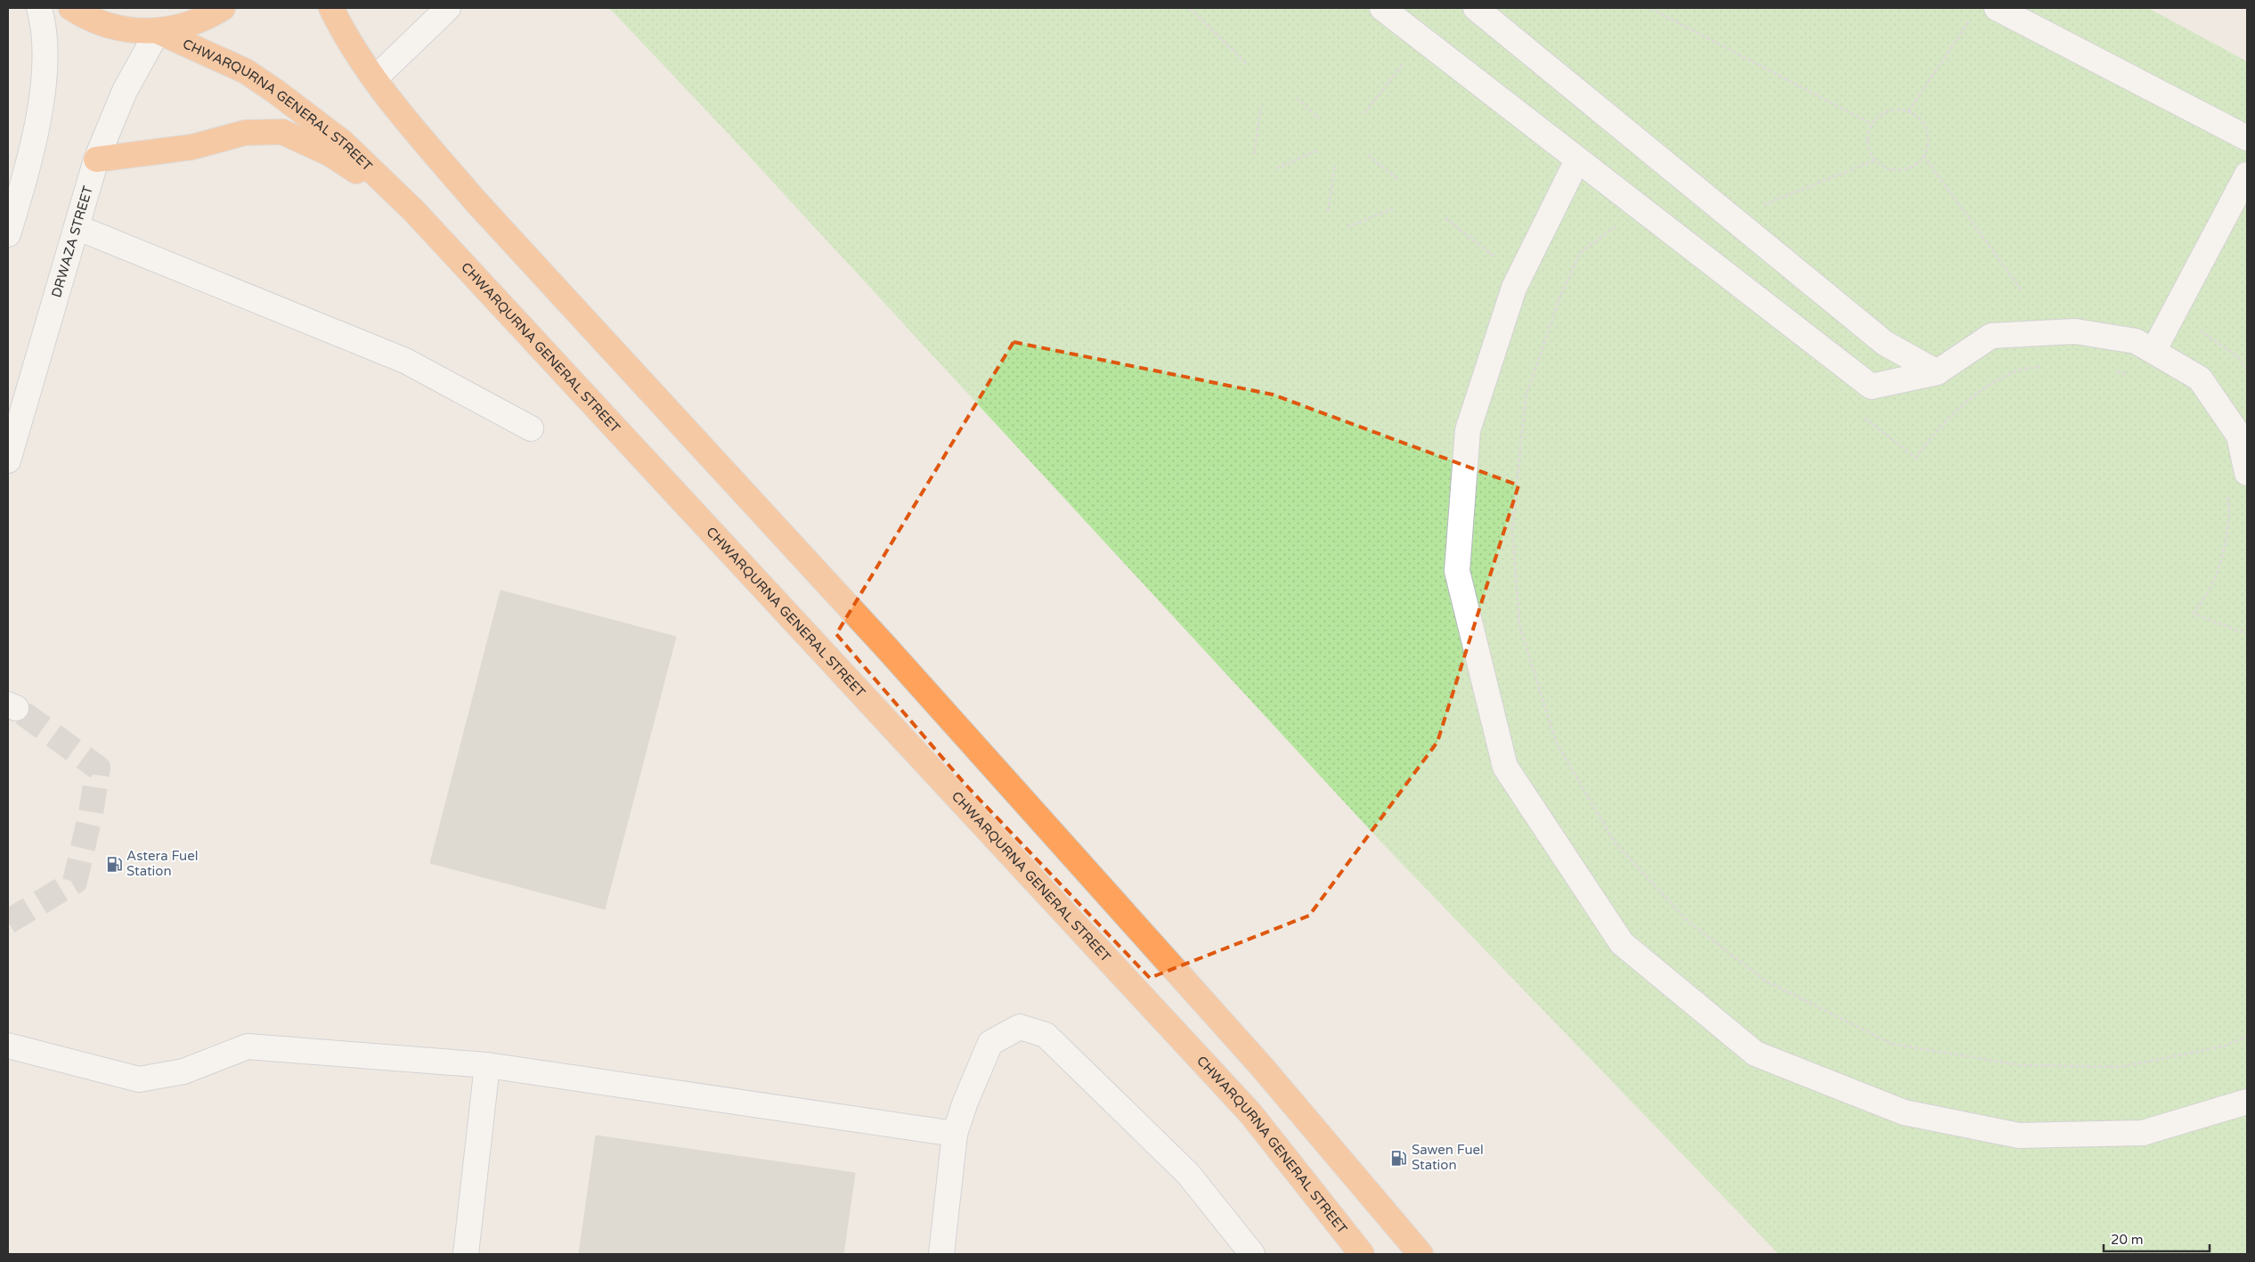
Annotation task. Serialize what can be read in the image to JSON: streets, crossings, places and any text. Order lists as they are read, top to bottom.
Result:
{
  "streets": {
    "highway": ["CHWARQURNA GENERAL STREET"],
    "street": ["DRWAZA STREET"]
  },
  "crossings": [
    ["CHWARQURNA GENERAL STREET", "DRWAZA STREET"]
  ],
  "places": {
    "fuel station": ["Astera Fuel Station", "Sawen Fuel Station"]
  },
  "scale_bar": "20 m"
}
